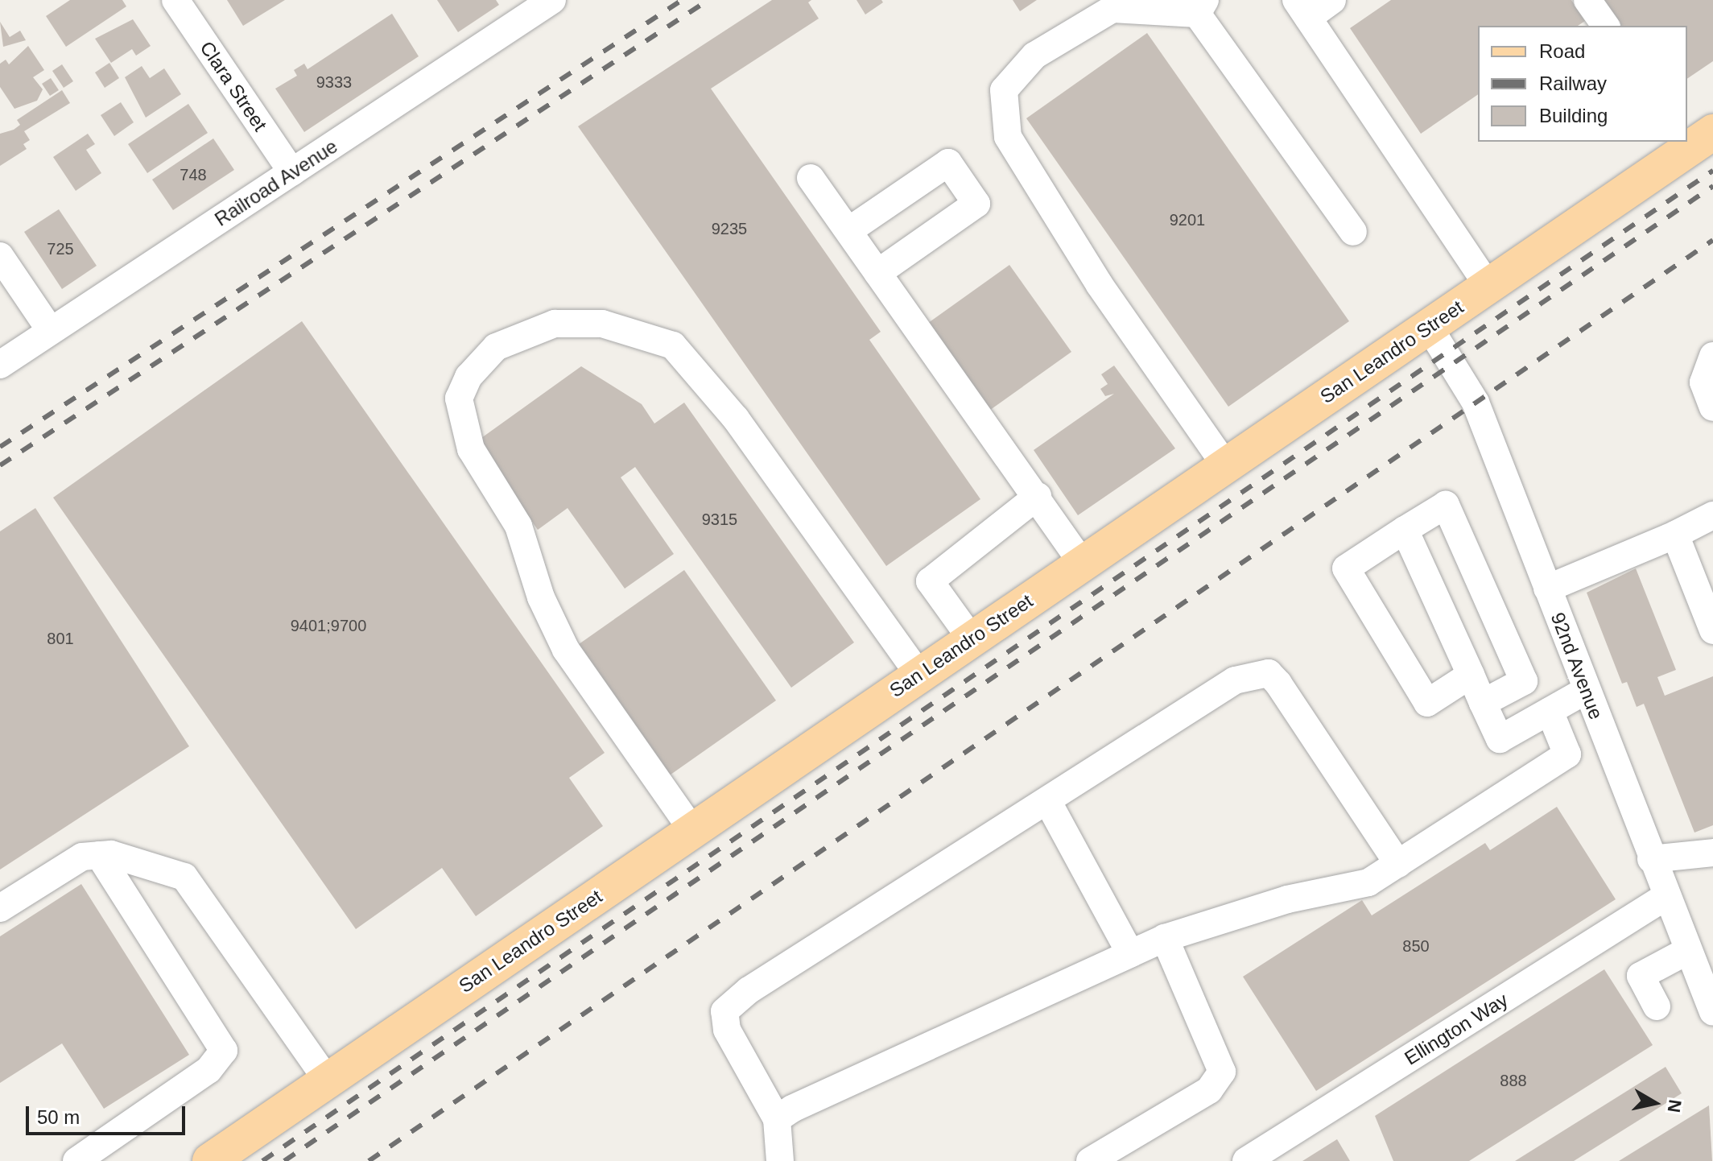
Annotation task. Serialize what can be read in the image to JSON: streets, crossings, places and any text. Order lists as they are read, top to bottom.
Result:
{
  "streets": {
    "main road": ["San Leandro Street"],
    "street": [
      "Clara Street",
      "Railroad Avenue",
      "92nd Avenue",
      "Ellington Way"
    ]
  },
  "crossings": [
    ["Clara Street", "Railroad Avenue"],
    ["San Leandro Street", "92nd Avenue"],
    ["92nd Avenue", "Ellington Way"]
  ],
  "house_numbers": [
    "9333",
    "748",
    "9201",
    "9235",
    "725",
    "9315",
    "9401;9700",
    "801",
    "850",
    "888"
  ],
  "legend": ["Road", "Railway", "Building"],
  "scale_bar": "50 m",
  "north": "right"
}
